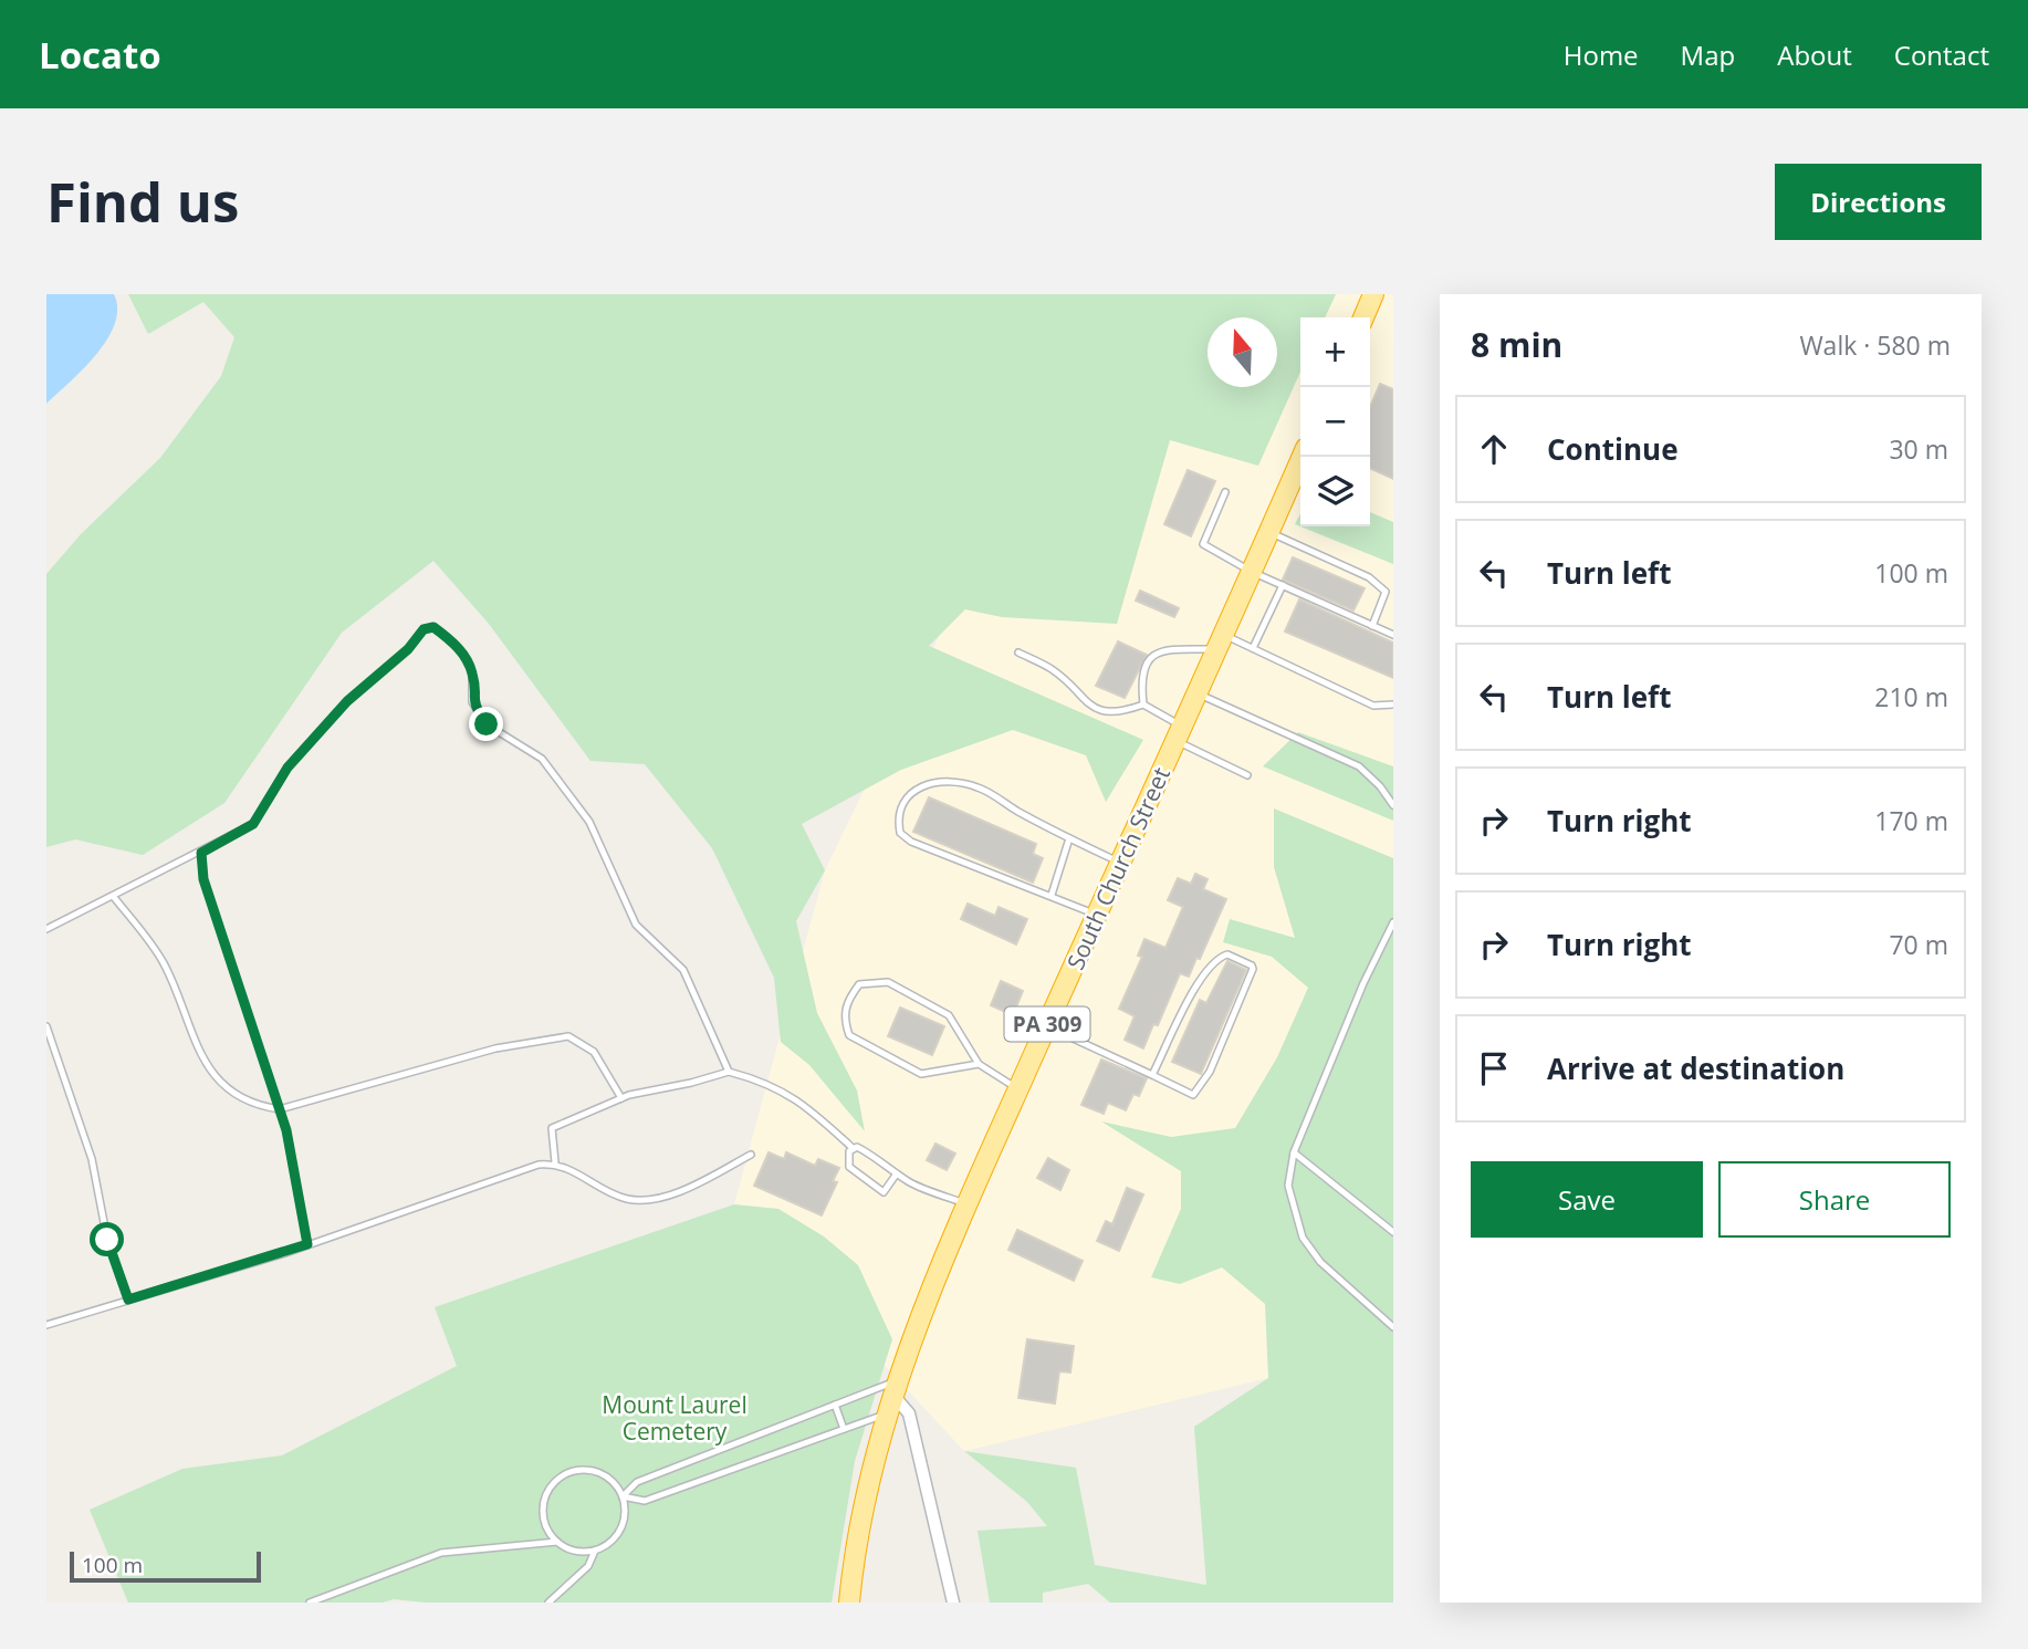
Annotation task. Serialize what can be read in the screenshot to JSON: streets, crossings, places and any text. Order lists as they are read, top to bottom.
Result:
{
  "streets": {
    "highway": ["South Church Street", "PA 309"]
  },
  "parks": ["Mount Laurel Cemetery"],
  "scale_bar": "100 m",
  "north": "top",
  "page": {
    "header": "Locato",
    "nav": [
      "Home",
      "Map",
      "About",
      "Contact"
    ],
    "buttons": [
      "Directions",
      ["Save", "Share"]
    ],
    "title": "Find us",
    "heading": ["8 min", "Walk · 580 m"],
    "map_buttons": ["+", "−"],
    "list": [
      ["Continue", "30 m"],
      ["Turn left", "100 m"],
      ["Turn left", "210 m"],
      ["Turn right", "170 m"],
      ["Turn right", "70 m"],
      "Arrive at destination"
    ],
    "scale": "100 m"
  }
}
